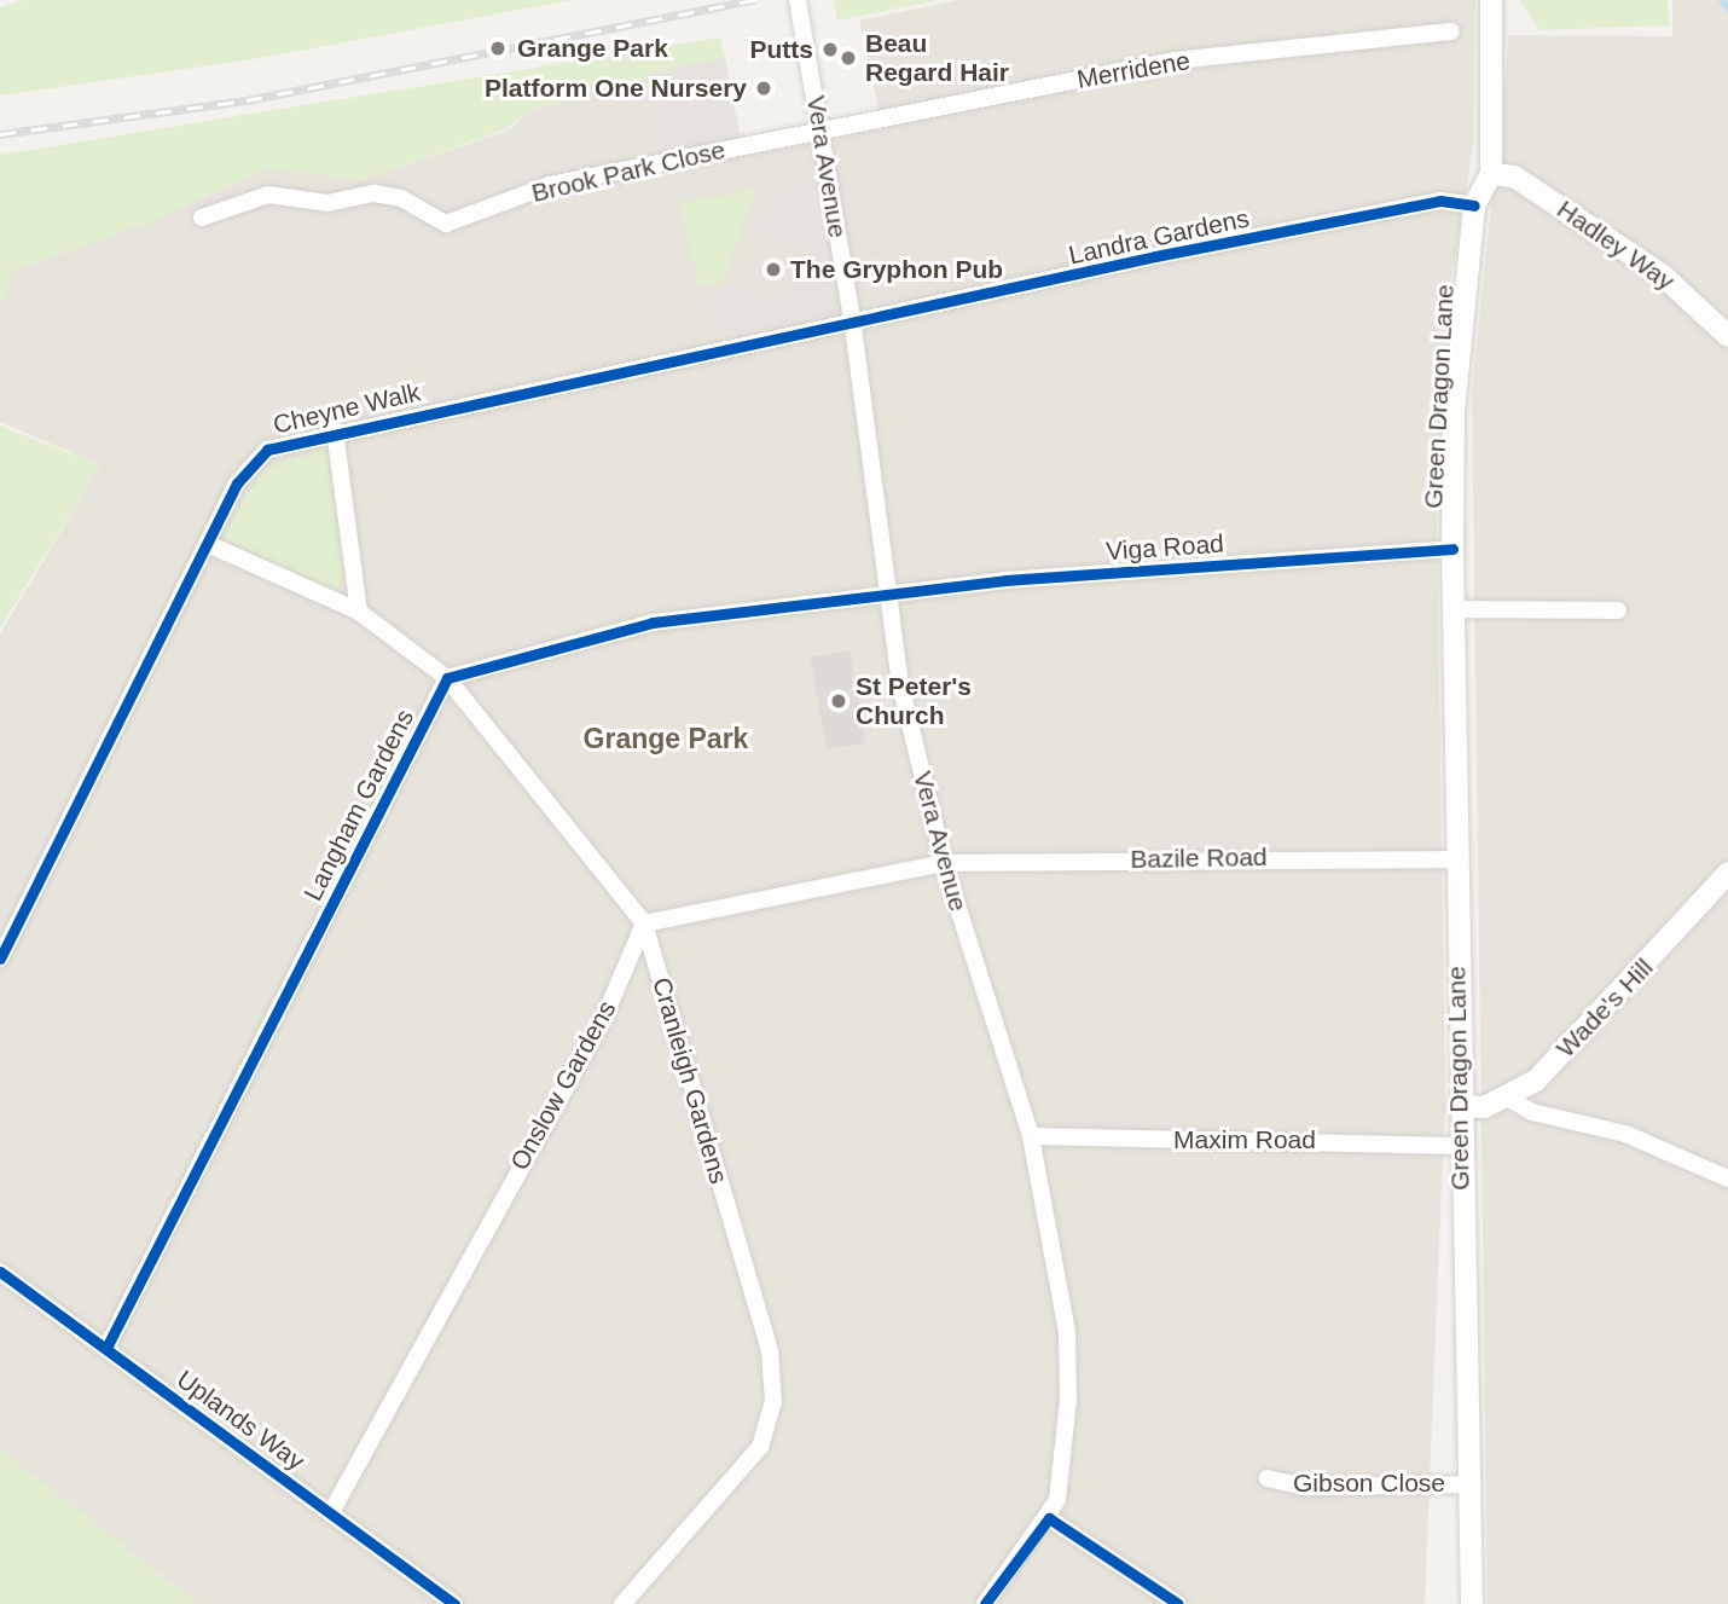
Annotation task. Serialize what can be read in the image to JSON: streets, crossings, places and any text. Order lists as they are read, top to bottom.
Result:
{
  "streets": {
    "street": [
      "Merridene",
      "Vera Avenue",
      "Brook Park Close",
      "Landra Gardens",
      "Hadley Way",
      "Green Dragon Lane",
      "Cheyne Walk",
      "Viga Road",
      "Langham Gardens",
      "Bazile Road",
      "Wade's Hill",
      "Cranleigh Gardens",
      "Onslow Gardens",
      "Maxim Road",
      "Uplands Way",
      "Gibson Close"
    ]
  },
  "crossings": [
    ["Merridene", "Vera Avenue"],
    ["Merridene", "Brook Park Close"],
    ["Vera Avenue", "Brook Park Close"],
    ["Vera Avenue", "Landra Gardens"],
    ["Vera Avenue", "Cheyne Walk"],
    ["Vera Avenue", "Viga Road"],
    ["Vera Avenue", "Bazile Road"],
    ["Vera Avenue", "Maxim Road"],
    ["Landra Gardens", "Green Dragon Lane"],
    ["Landra Gardens", "Cheyne Walk"],
    ["Hadley Way", "Green Dragon Lane"],
    ["Green Dragon Lane", "Viga Road"],
    ["Green Dragon Lane", "Bazile Road"],
    ["Green Dragon Lane", "Maxim Road"],
    ["Green Dragon Lane", "Gibson Close"],
    ["Cheyne Walk", "Cranleigh Gardens"],
    ["Langham Gardens", "Cranleigh Gardens"],
    ["Langham Gardens", "Uplands Way"],
    ["Cranleigh Gardens", "Onslow Gardens"],
    ["Onslow Gardens", "Uplands Way"]
  ],
  "districts": ["Grange Park"],
  "places": [
    "Grange Park",
    "Putts",
    "Beau Regard Hair",
    "Platform One Nursery",
    "The Gryphon Pub",
    "St Peter's Church"
  ]
}
